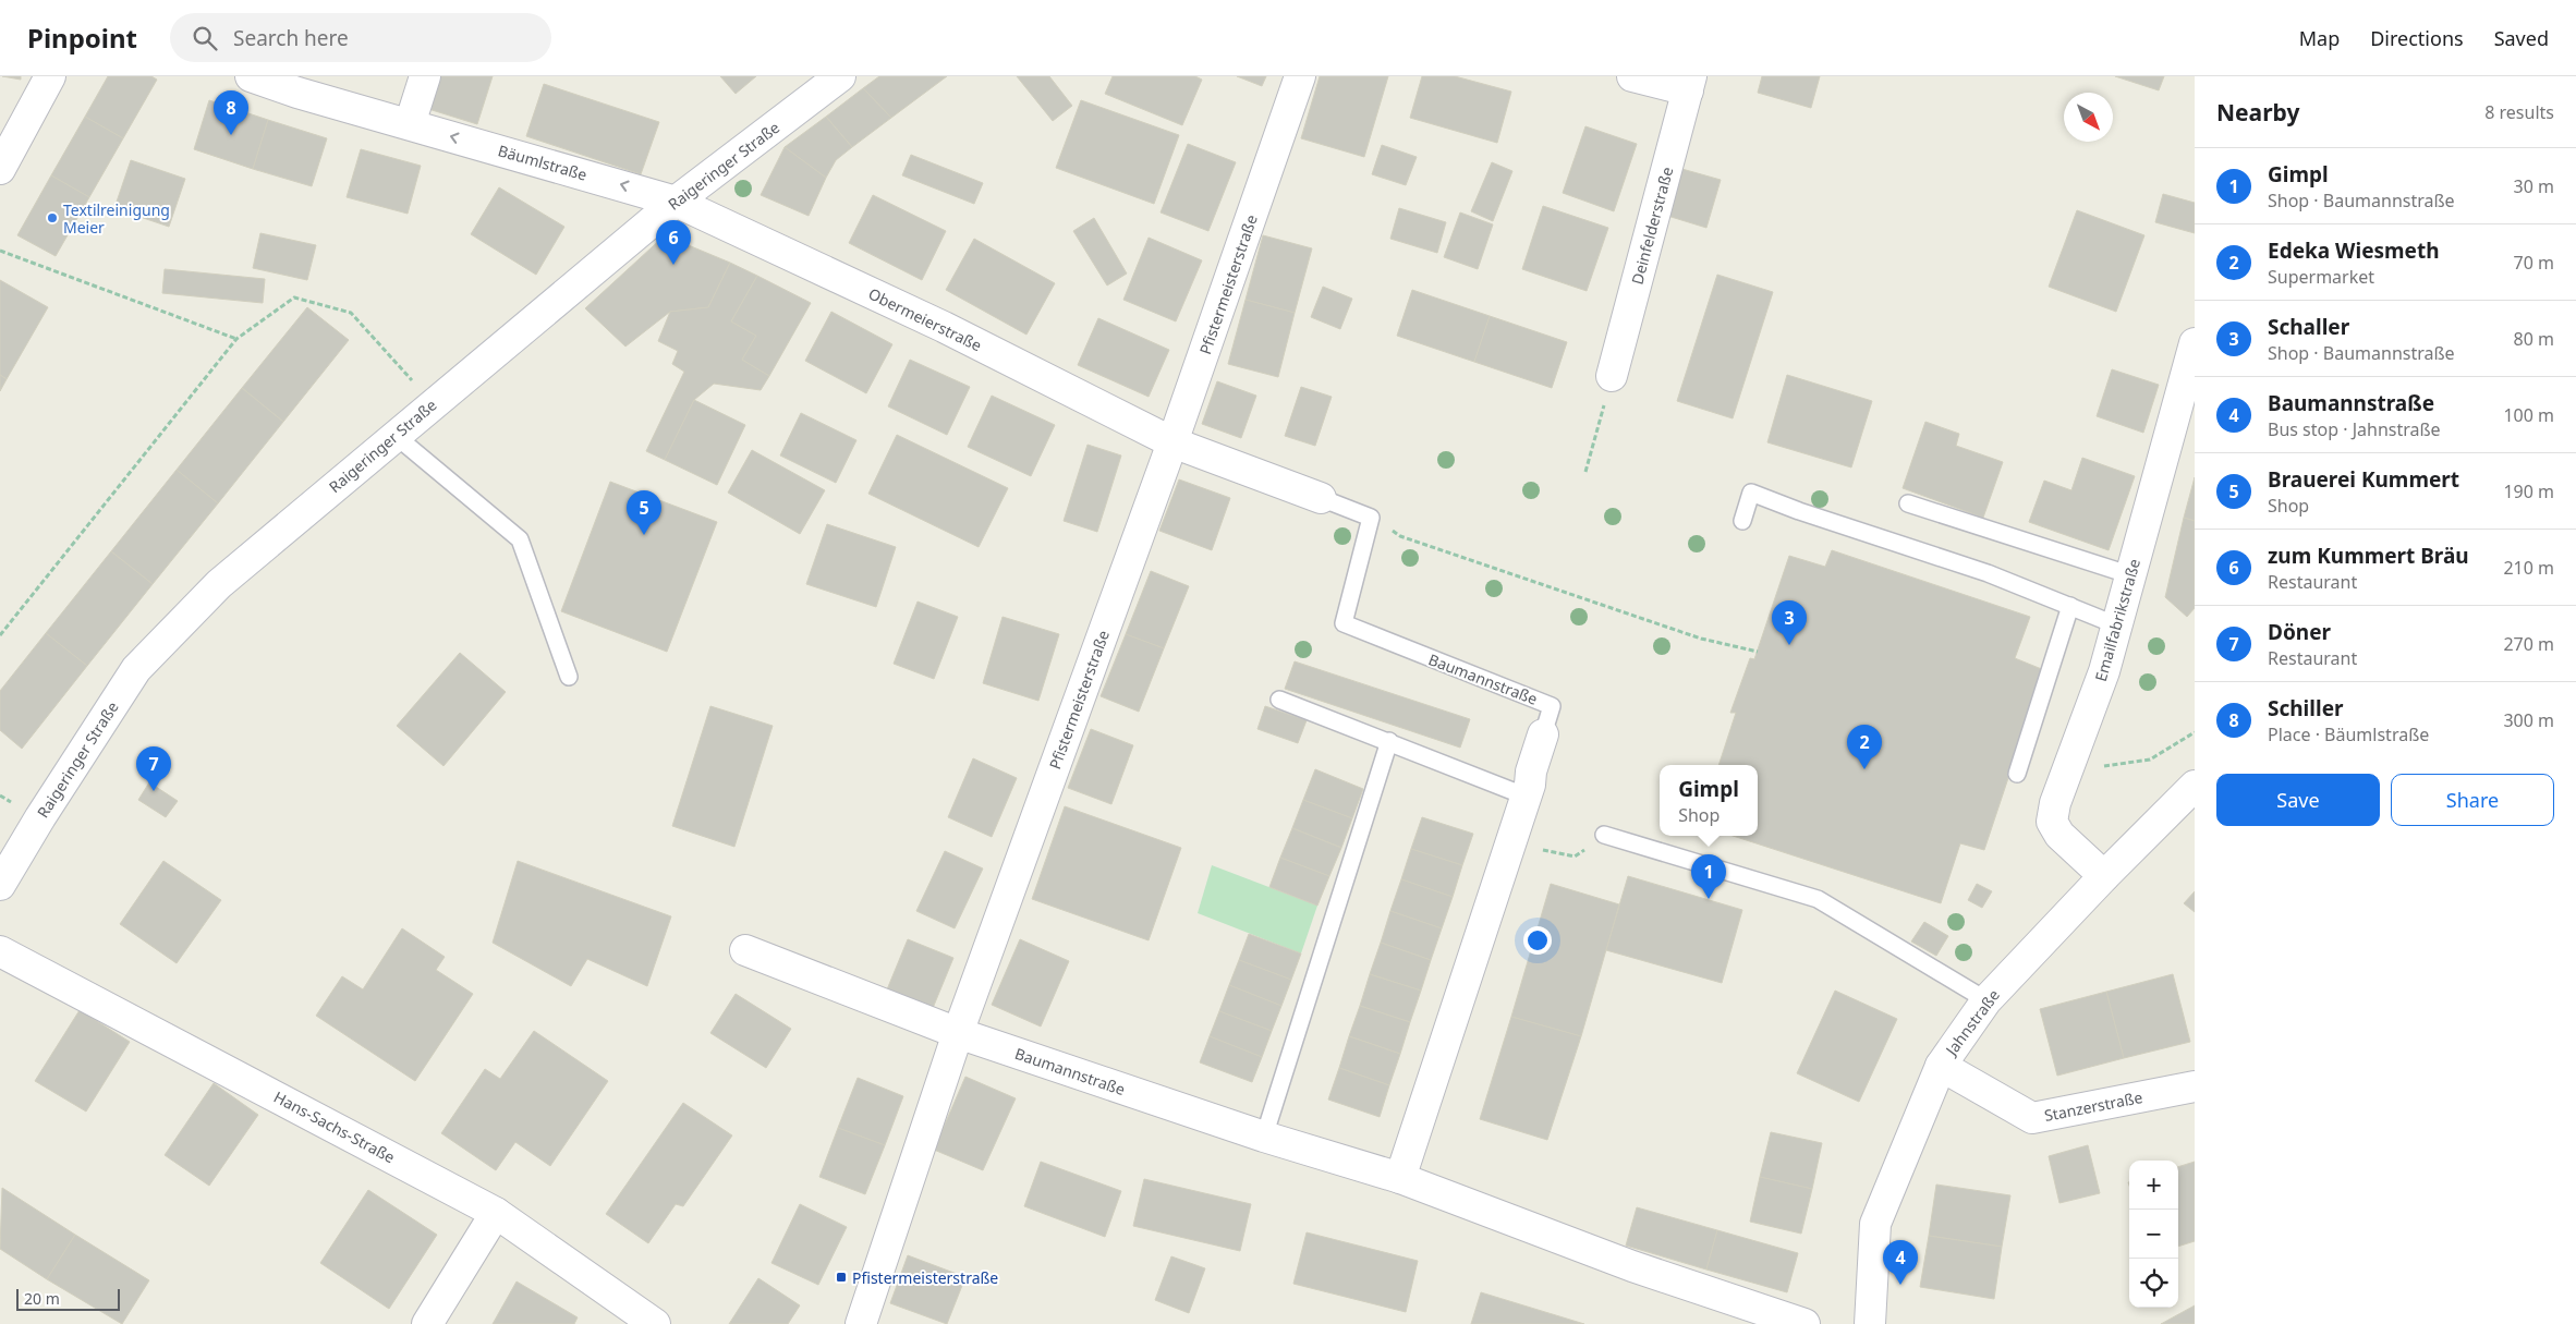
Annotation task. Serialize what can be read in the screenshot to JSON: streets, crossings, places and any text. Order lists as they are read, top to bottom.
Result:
{
  "streets": {
    "street": [
      "Bäumlstraße",
      "Raigeringer Straße",
      "Deinfelderstraße",
      "Pfistermeisterstraße",
      "Obermeierstraße",
      "Emailfabrikstraße",
      "Baumannstraße",
      "Jahnstraße",
      "Stanzerstraße",
      "Hans-Sachs-Straße"
    ]
  },
  "crossings": [
    ["Bäumlstraße", "Raigeringer Straße"],
    ["Bäumlstraße", "Obermeierstraße"],
    ["Raigeringer Straße", "Obermeierstraße"],
    ["Pfistermeisterstraße", "Obermeierstraße"],
    ["Pfistermeisterstraße", "Baumannstraße"],
    ["Emailfabrikstraße", "Jahnstraße"],
    ["Jahnstraße", "Stanzerstraße"]
  ],
  "one_way": ["Bäumlstraße"],
  "places": {
    "other": ["Textilreinigung Meier"],
    "transit": ["Pfistermeisterstraße"]
  },
  "scale_bar": "20 m",
  "north": "bottom right",
  "page": {
    "header": "Pinpoint",
    "search": "Search here",
    "nav": ["Map", "Directions", "Saved"],
    "heading": ["Nearby", "8 results"],
    "pins": [
      "8",
      "6",
      "5",
      "3",
      "2",
      "7",
      "1",
      "4"
    ],
    "list": [
      {
        "mark": "1",
        "name": "Gimpl",
        "note": "Shop · Baumannstraße",
        "value": "30 m"
      },
      {
        "mark": "2",
        "name": "Edeka Wiesmeth",
        "note": "Supermarket",
        "value": "70 m"
      },
      {
        "mark": "3",
        "name": "Schaller",
        "note": "Shop · Baumannstraße",
        "value": "80 m"
      },
      {
        "mark": "4",
        "name": "Baumannstraße",
        "note": "Bus stop · Jahnstraße",
        "value": "100 m"
      },
      {
        "mark": "5",
        "name": "Brauerei Kummert",
        "note": "Shop",
        "value": "190 m"
      },
      {
        "mark": "6",
        "name": "zum Kummert Bräu",
        "note": "Restaurant",
        "value": "210 m"
      },
      {
        "mark": "7",
        "name": "Döner",
        "note": "Restaurant",
        "value": "270 m"
      },
      {
        "mark": "8",
        "name": "Schiller",
        "note": "Place · Bäumlstraße",
        "value": "300 m"
      }
    ],
    "buttons": ["Save", "Share"],
    "popup": ["Gimpl", "Shop"],
    "map_buttons": ["+", "−"],
    "scale": "20 m"
  }
}
